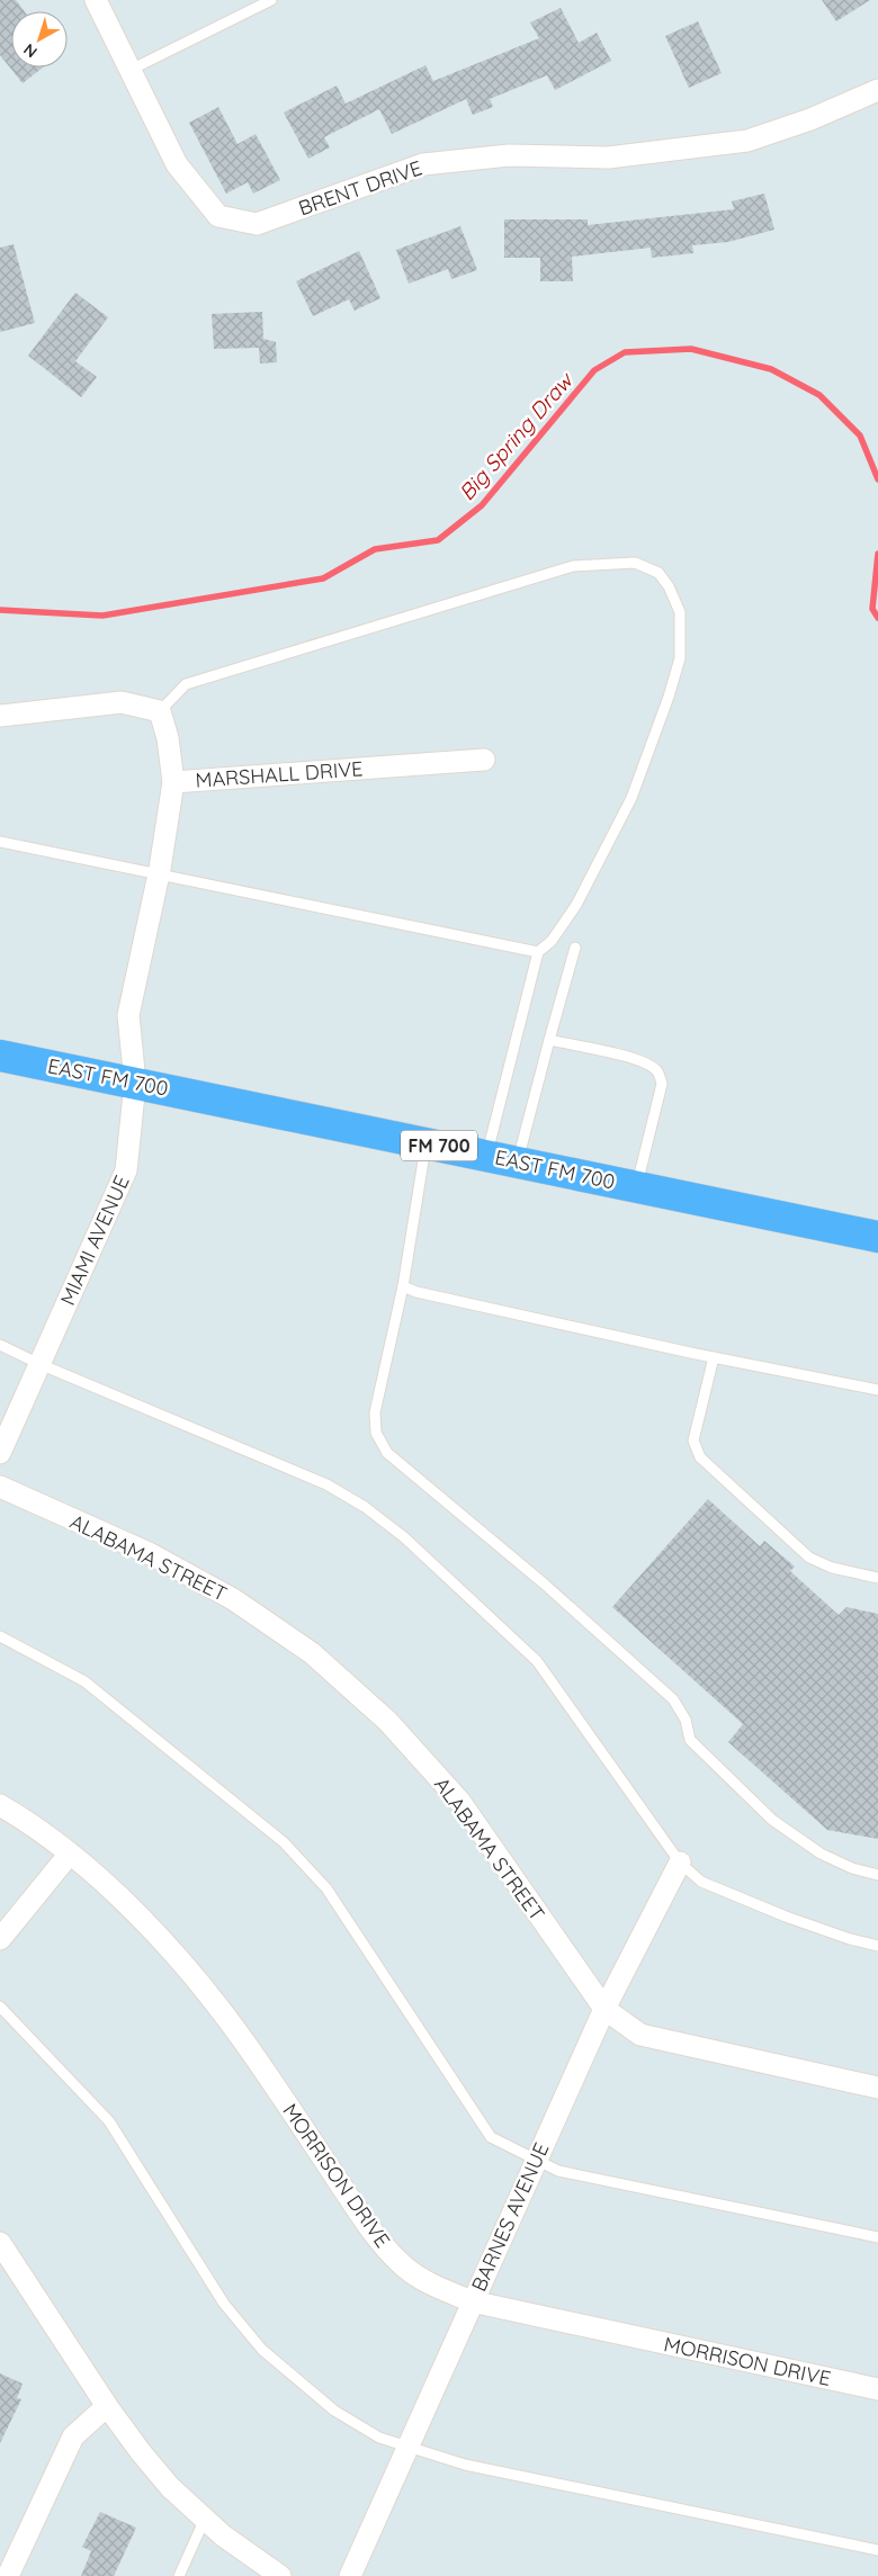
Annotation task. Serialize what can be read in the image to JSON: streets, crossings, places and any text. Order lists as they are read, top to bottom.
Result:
{
  "streets": {
    "main road": ["EAST FM 700", "FM 700"],
    "street": [
      "BRENT DRIVE",
      "MARSHALL DRIVE",
      "MIAMI AVENUE",
      "ALABAMA STREET",
      "MORRISON DRIVE",
      "BARNES AVENUE"
    ]
  },
  "crossings": [
    ["MARSHALL DRIVE", "MIAMI AVENUE"],
    ["EAST FM 700", "MIAMI AVENUE"],
    ["ALABAMA STREET", "BARNES AVENUE"],
    ["MORRISON DRIVE", "BARNES AVENUE"]
  ],
  "water": ["Big Spring Draw"],
  "north": "bottom left"
}
